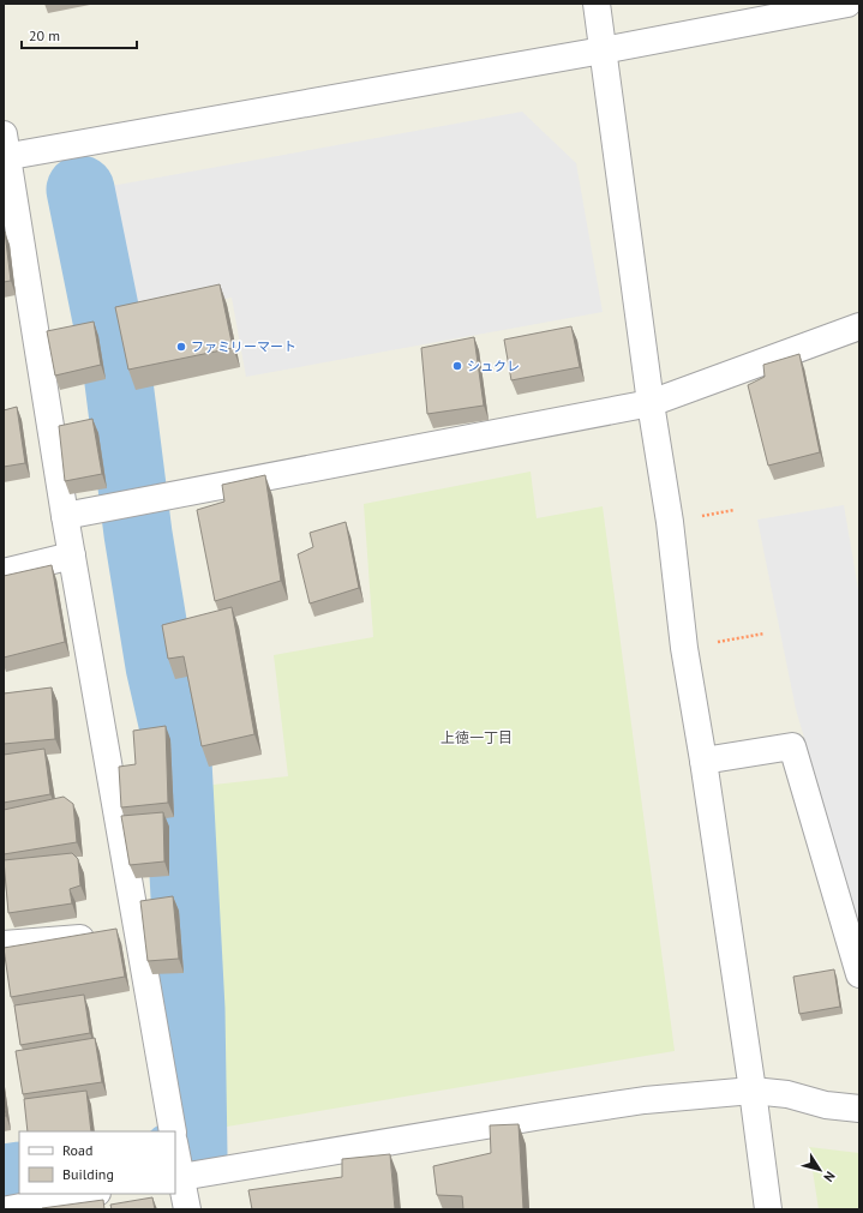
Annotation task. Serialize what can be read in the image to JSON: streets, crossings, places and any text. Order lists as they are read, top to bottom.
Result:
{
  "districts": ["上徳一丁目"],
  "places": ["ファミリーマート", "シュクレ"],
  "legend": ["Road", "Building"],
  "scale_bar": "20 m",
  "north": "bottom right"
}
